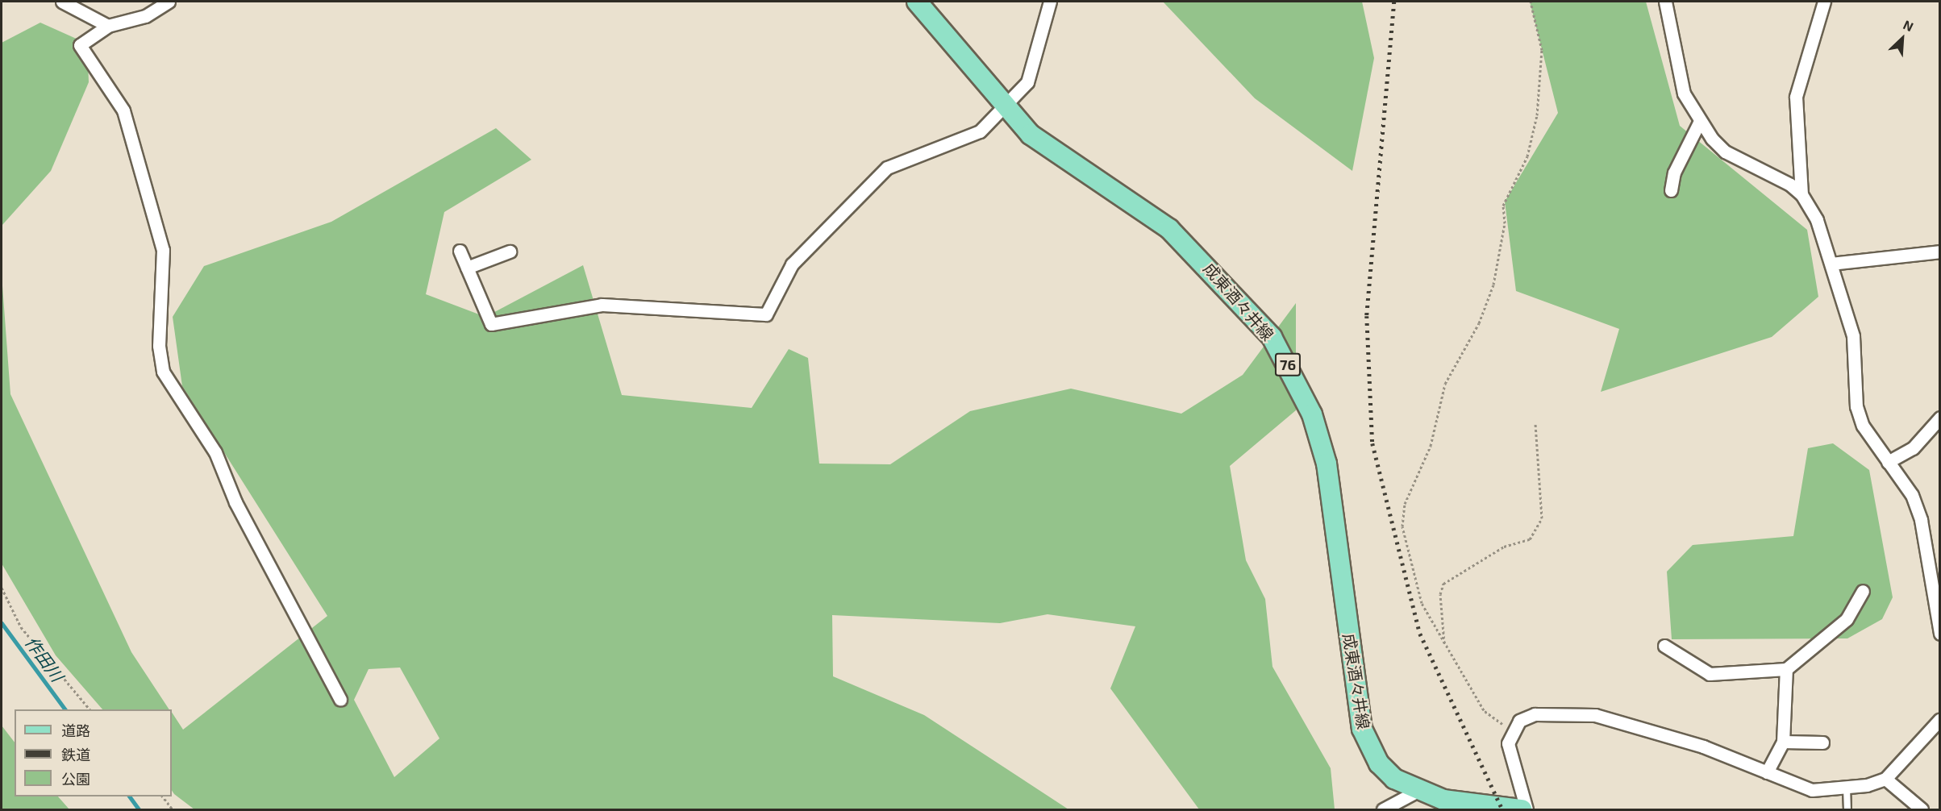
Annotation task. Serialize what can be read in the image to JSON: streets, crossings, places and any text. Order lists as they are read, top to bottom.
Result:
{
  "streets": {
    "main road": ["成東酒々井線", "76"]
  },
  "water": ["作田川"],
  "legend": ["道路", "鉄道", "公園"],
  "north": "top right"
}
